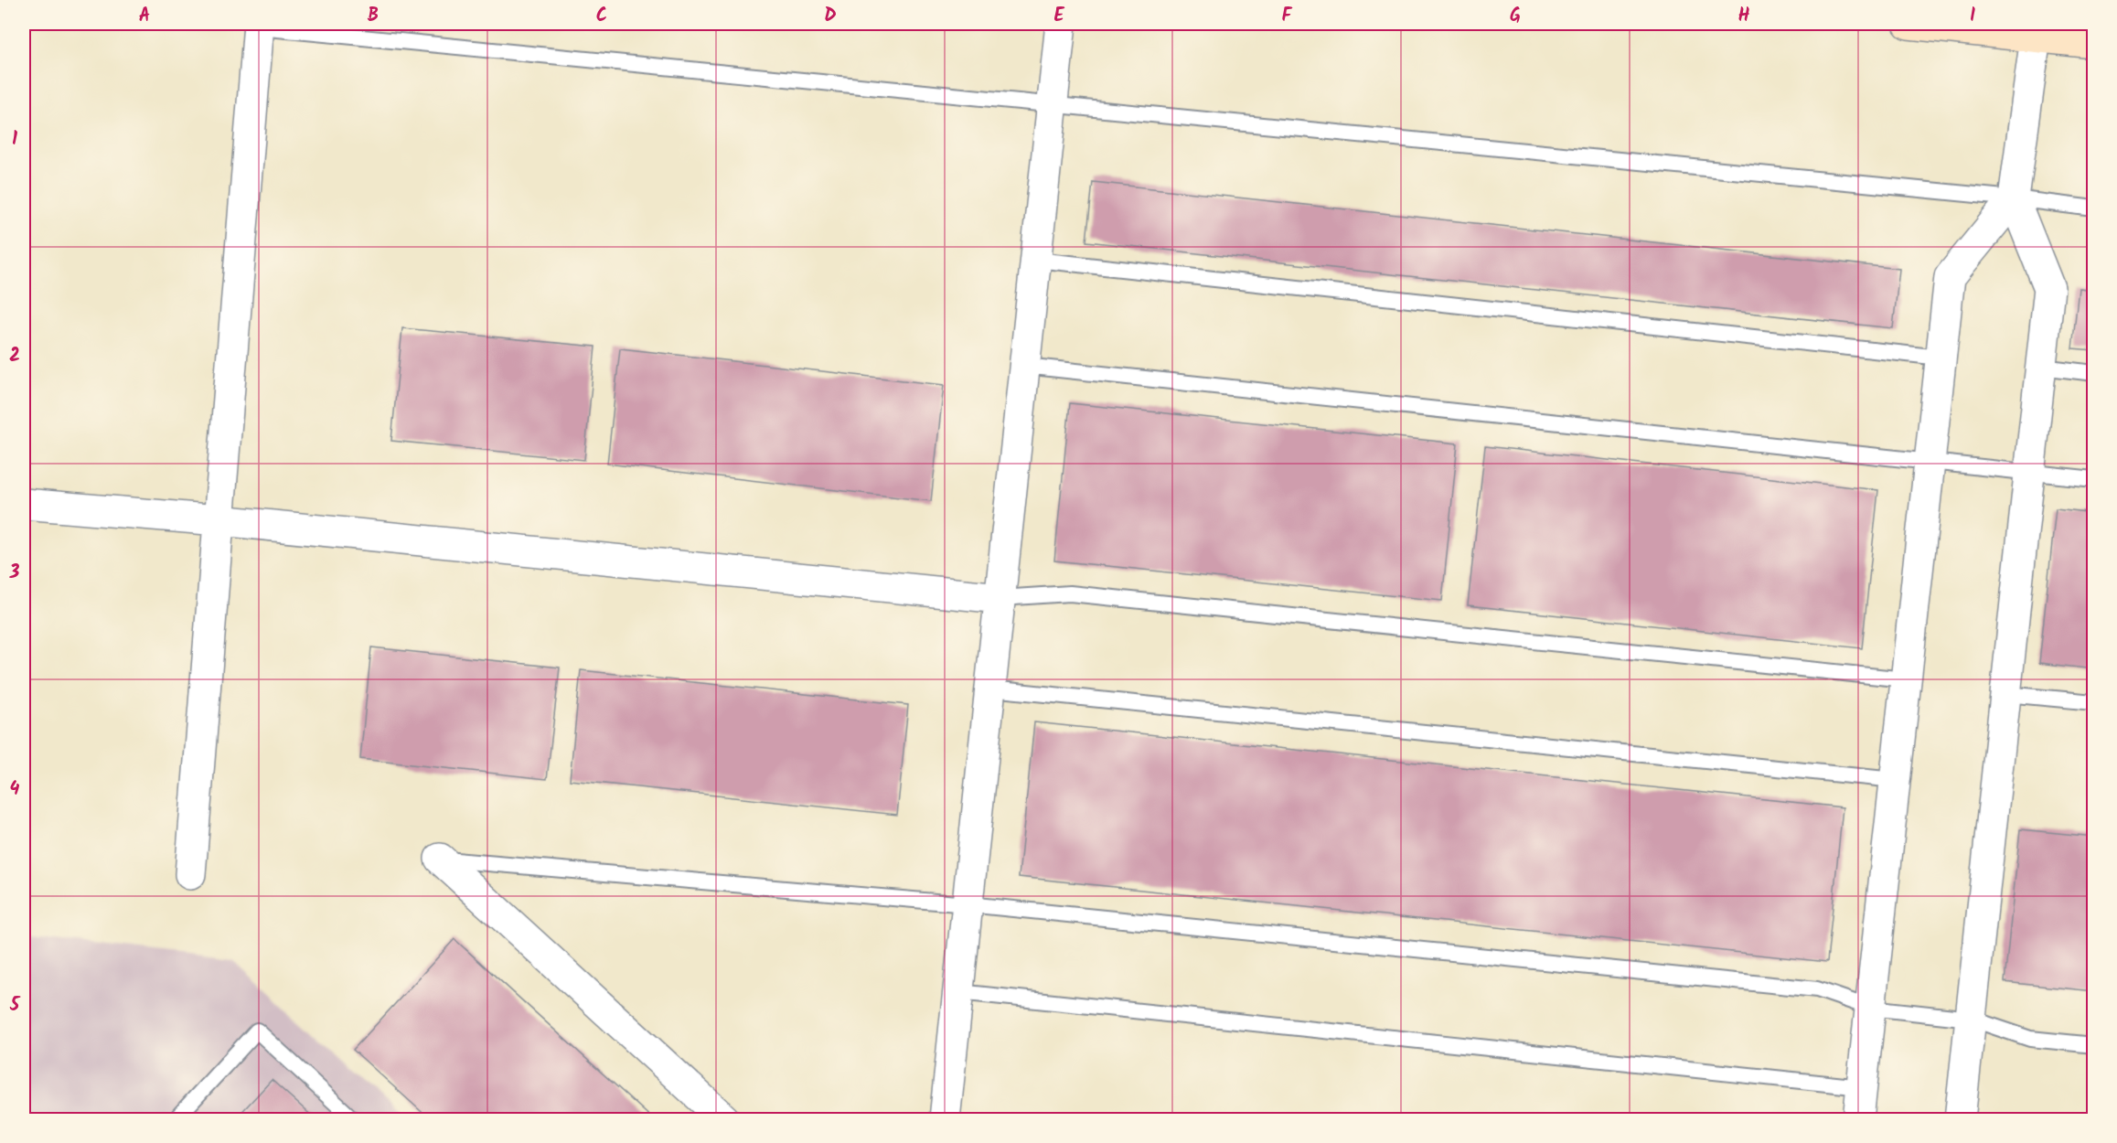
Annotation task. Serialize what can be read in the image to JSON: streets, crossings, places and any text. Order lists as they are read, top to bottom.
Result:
{
  "grid": {
    "columns": [
      "A",
      "B",
      "C",
      "D",
      "E",
      "F",
      "G",
      "H",
      "I"
    ],
    "rows": [
      "1",
      "2",
      "3",
      "4",
      "5"
    ]
  }
}
